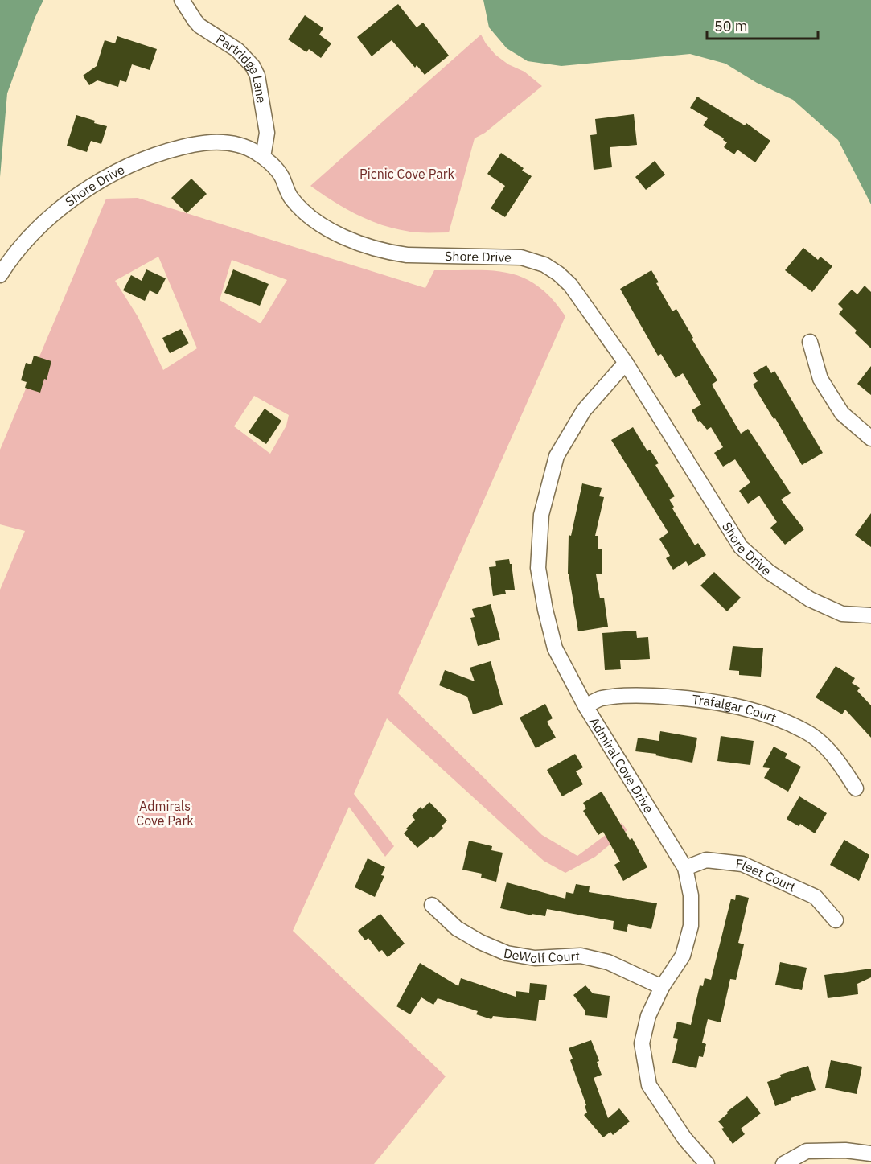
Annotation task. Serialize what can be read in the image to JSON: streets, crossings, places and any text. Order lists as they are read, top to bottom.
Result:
{
  "streets": {
    "street": [
      "Partridge Lane",
      "Shore Drive",
      "Trafalgar Court",
      "Admiral Cove Drive",
      "Fleet Court",
      "DeWolf Court"
    ]
  },
  "crossings": [
    ["Partridge Lane", "Shore Drive"],
    ["Shore Drive", "Admiral Cove Drive"],
    ["Trafalgar Court", "Admiral Cove Drive"],
    ["Admiral Cove Drive", "Fleet Court"],
    ["Admiral Cove Drive", "DeWolf Court"]
  ],
  "parks": ["Picnic Cove Park", "Admirals Cove Park"],
  "scale_bar": "50 m"
}
